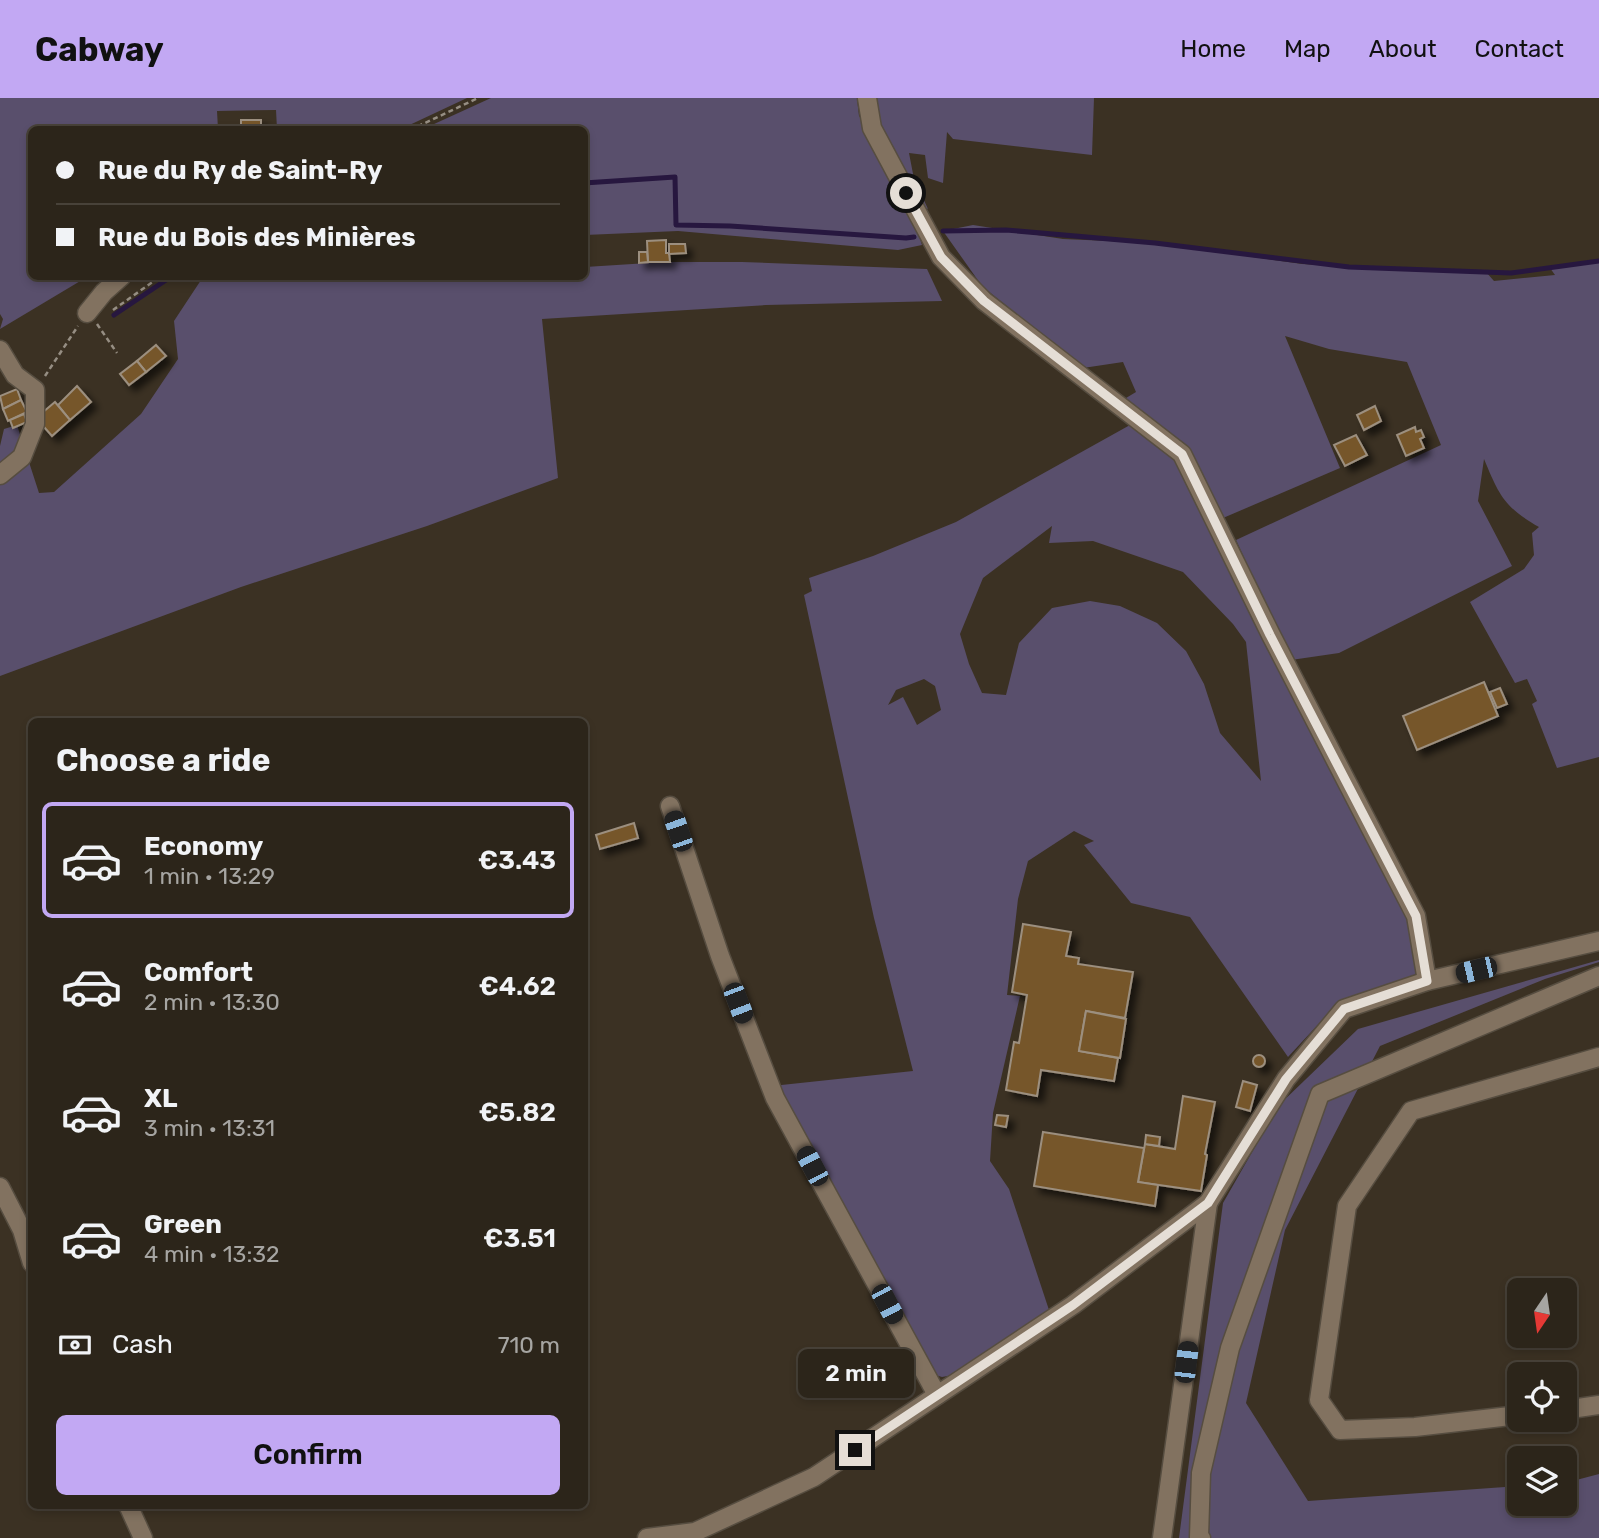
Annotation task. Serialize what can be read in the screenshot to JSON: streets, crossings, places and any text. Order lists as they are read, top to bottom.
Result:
{
  "north": "bottom",
  "page": {
    "header": "Cabway",
    "nav": [
      "Home",
      "Map",
      "About",
      "Contact"
    ],
    "banner": ["Rue du Ry de Saint-Ry", "Rue du Bois des Minières"],
    "heading": "Choose a ride",
    "list": [
      {
        "name": "Economy",
        "note": "1 min · 13:29",
        "value": "€3.43"
      },
      {
        "name": "Comfort",
        "note": "2 min · 13:30",
        "value": "€4.62"
      },
      {
        "name": "XL",
        "note": "3 min · 13:31",
        "value": "€5.82"
      },
      {
        "name": "Green",
        "note": "4 min · 13:32",
        "value": "€3.51"
      }
    ],
    "pay": ["Cash", "710 m"],
    "bubble": "2 min",
    "buttons": "Confirm"
  }
}
